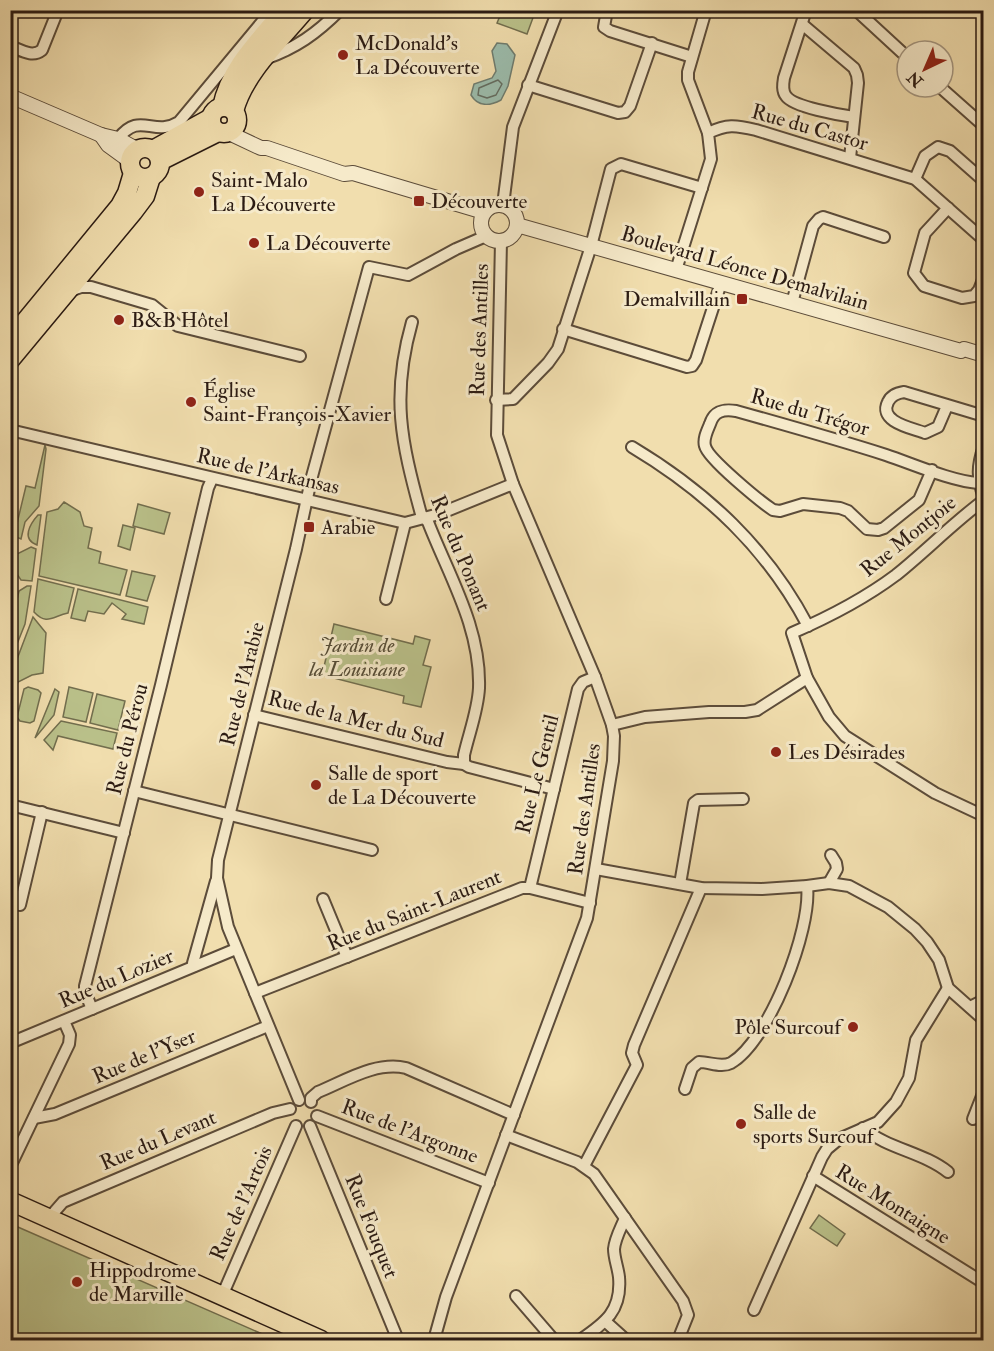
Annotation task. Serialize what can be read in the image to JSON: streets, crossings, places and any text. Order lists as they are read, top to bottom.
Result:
{
  "streets": {
    "street": [
      "Rue du Castor",
      "Boulevard Léonce Demalvilain",
      "Rue des Antilles",
      "Rue du Trégor",
      "Rue de l'Arkansas",
      "Rue Montjoie",
      "Rue du Ponant",
      "Rue de l'Arabie",
      "Rue de la Mer du Sud",
      "Rue du Pérou",
      "Rue Le Gentil",
      "Rue du Saint-Laurent",
      "Rue du Lozier",
      "Rue de l'Yser",
      "Rue de l'Argonne",
      "Rue du Levant",
      "Rue de l'Artois",
      "Rue Montaigne",
      "Rue Fouquet"
    ]
  },
  "crossings": [
    ["Boulevard Léonce Demalvilain", "Rue des Antilles"],
    ["Boulevard Léonce Demalvilain", "Rue de l'Arabie"],
    ["Rue des Antilles", "Rue de l'Arkansas"],
    ["Rue des Antilles", "Rue de l'Arabie"],
    ["Rue des Antilles", "Rue Le Gentil"],
    ["Rue des Antilles", "Rue du Saint-Laurent"],
    ["Rue des Antilles", "Rue de l'Argonne"],
    ["Rue de l'Arkansas", "Rue du Ponant"],
    ["Rue de l'Arkansas", "Rue de l'Arabie"],
    ["Rue de l'Arkansas", "Rue du Pérou"],
    ["Rue du Ponant", "Rue de la Mer du Sud"],
    ["Rue de l'Arabie", "Rue de la Mer du Sud"],
    ["Rue de l'Arabie", "Rue du Saint-Laurent"],
    ["Rue de l'Arabie", "Rue du Lozier"],
    ["Rue de l'Arabie", "Rue de l'Yser"],
    ["Rue de l'Arabie", "Rue de l'Argonne"],
    ["Rue de l'Arabie", "Rue du Levant"],
    ["Rue de l'Arabie", "Rue de l'Artois"],
    ["Rue de l'Arabie", "Rue Fouquet"],
    ["Rue de la Mer du Sud", "Rue Le Gentil"],
    ["Rue du Pérou", "Rue du Lozier"],
    ["Rue Le Gentil", "Rue du Saint-Laurent"],
    ["Rue de l'Argonne", "Rue du Levant"],
    ["Rue de l'Argonne", "Rue de l'Artois"],
    ["Rue de l'Argonne", "Rue Fouquet"],
    ["Rue du Levant", "Rue de l'Artois"],
    ["Rue du Levant", "Rue Fouquet"],
    ["Rue de l'Artois", "Rue Fouquet"]
  ],
  "parks": ["Jardin de la Louisiane"],
  "places": {
    "other": [
      "McDonald's La Découverte",
      "Saint-Malo La Découverte",
      "La Découverte",
      "B&B Hôtel",
      "Église Saint-François-Xavier",
      "Les Désirades",
      "Salle de sport de La Découverte",
      "Pôle Surcouf",
      "Salle de sports Surcouf",
      "Hippodrome de Marville"
    ],
    "transit": ["Découverte", "Demalvillain", "Arabie"]
  },
  "north": "bottom left"
}
